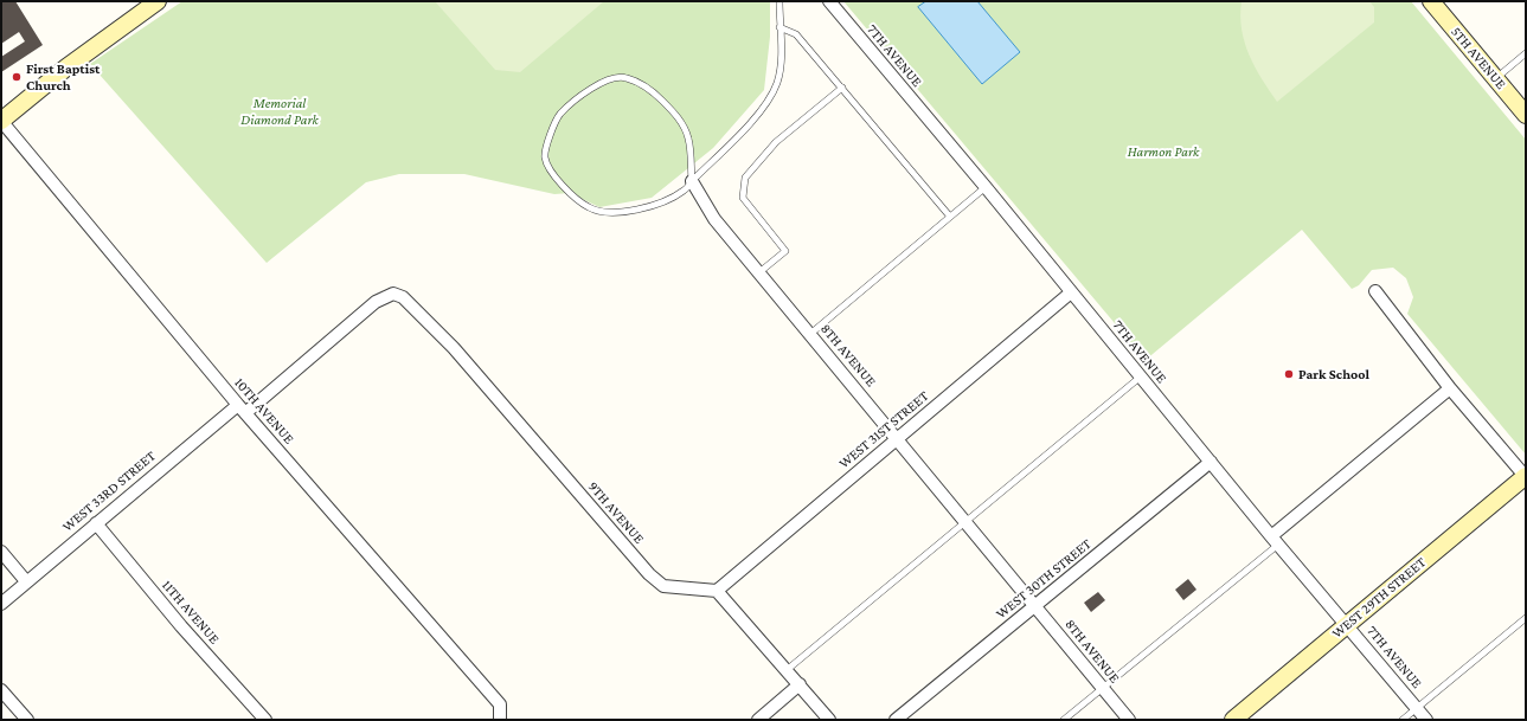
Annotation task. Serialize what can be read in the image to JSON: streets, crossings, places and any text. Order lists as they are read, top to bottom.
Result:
{
  "streets": {
    "street": [
      "7TH AVENUE",
      "5TH AVENUE",
      "8TH AVENUE",
      "10TH AVENUE",
      "WEST 31ST STREET",
      "WEST 33RD STREET",
      "9TH AVENUE",
      "WEST 30TH STREET",
      "WEST 29TH STREET",
      "11TH AVENUE"
    ]
  },
  "crossings": [
    ["7TH AVENUE", "WEST 31ST STREET"],
    ["7TH AVENUE", "WEST 30TH STREET"],
    ["7TH AVENUE", "WEST 29TH STREET"],
    ["8TH AVENUE", "WEST 31ST STREET"],
    ["8TH AVENUE", "WEST 30TH STREET"],
    ["10TH AVENUE", "WEST 33RD STREET"],
    ["WEST 31ST STREET", "9TH AVENUE"],
    ["WEST 33RD STREET", "9TH AVENUE"],
    ["WEST 33RD STREET", "11TH AVENUE"]
  ],
  "parks": ["Memorial Diamond Park", "Harmon Park"],
  "places": ["First Baptist Church", "Park School"]
}
